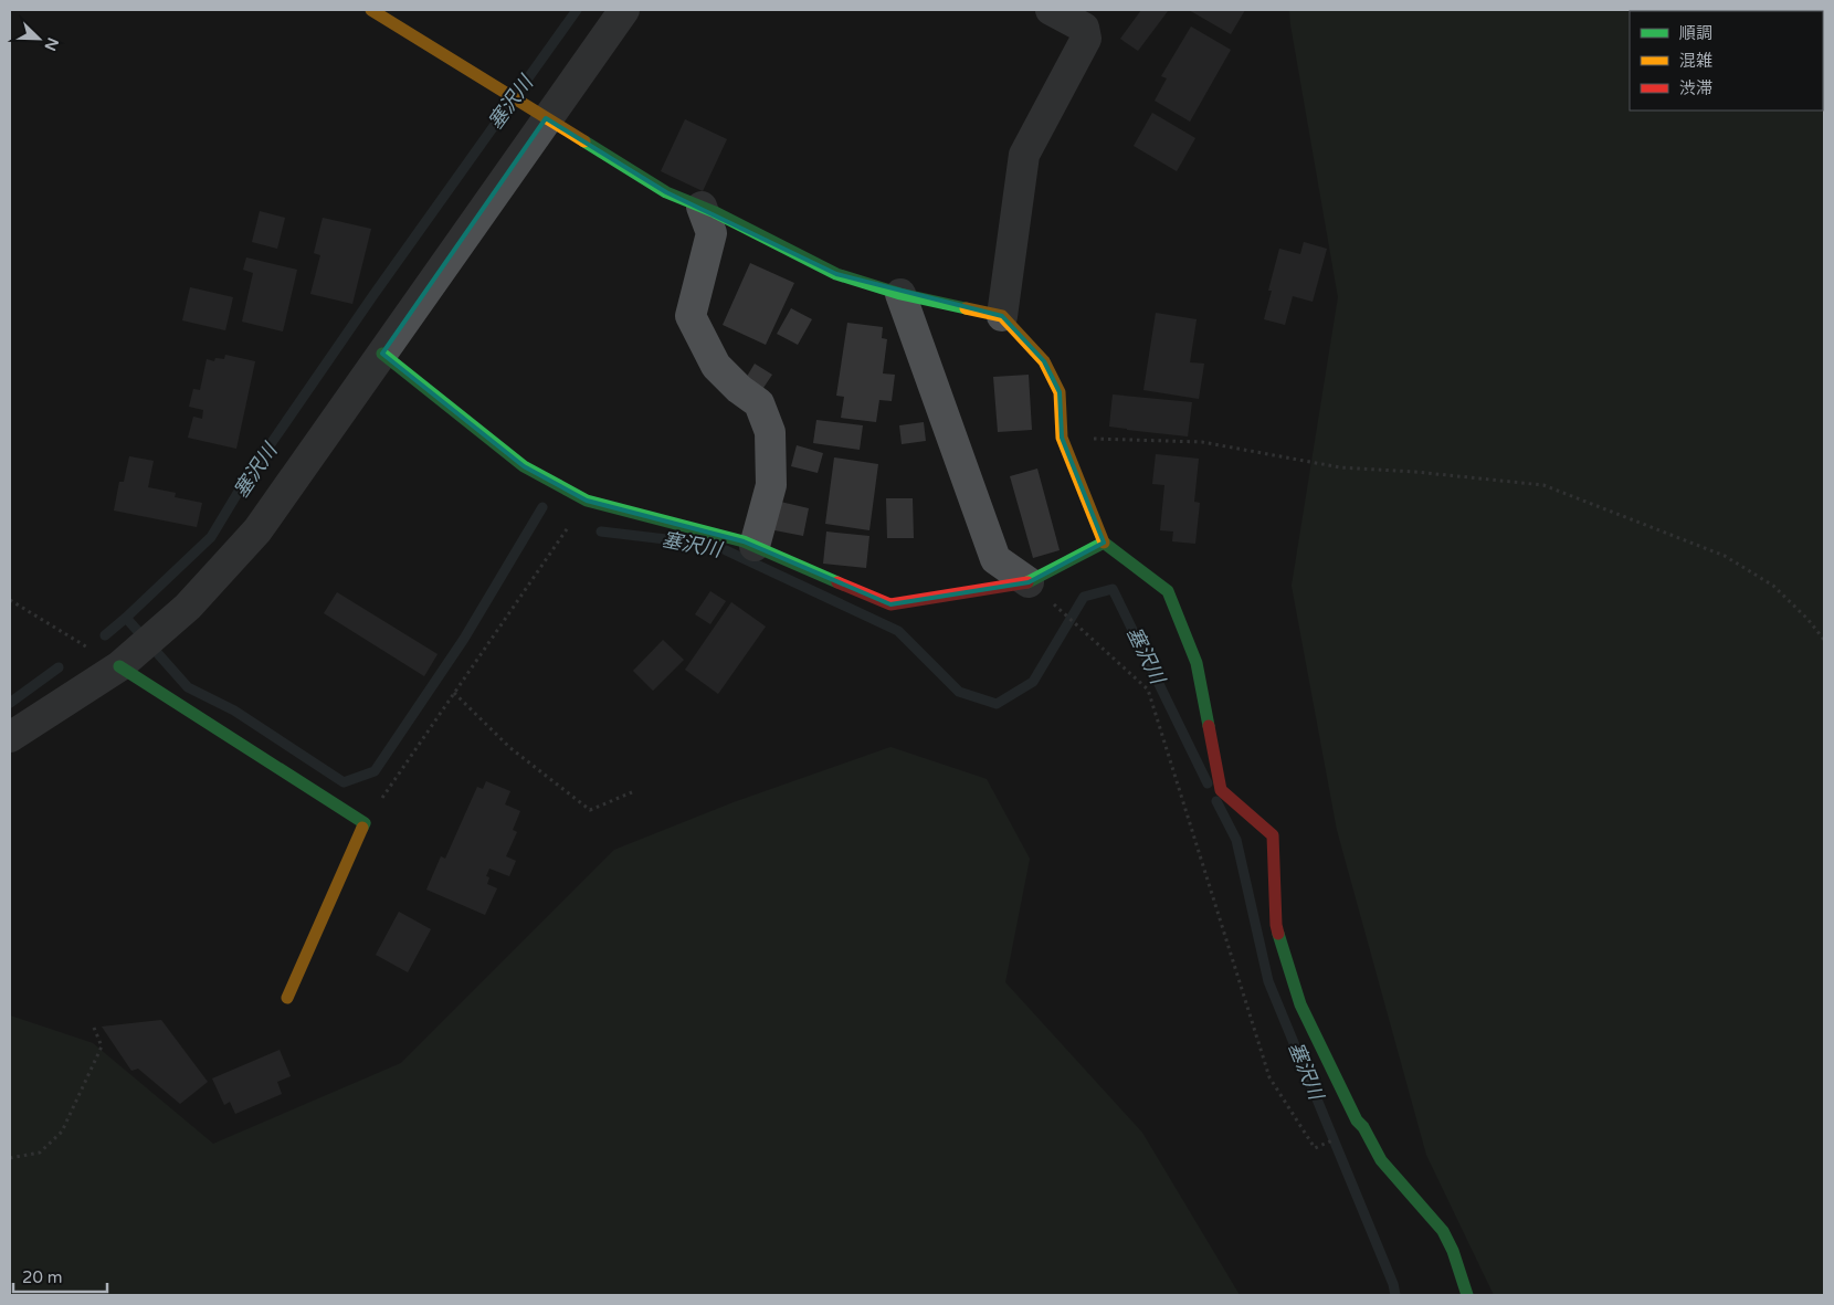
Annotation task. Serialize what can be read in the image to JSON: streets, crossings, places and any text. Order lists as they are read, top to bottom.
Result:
{
  "water": ["塞沢川"],
  "legend": ["順調", "混雑", "渋滞"],
  "scale_bar": "20 m",
  "north": "bottom right"
}
